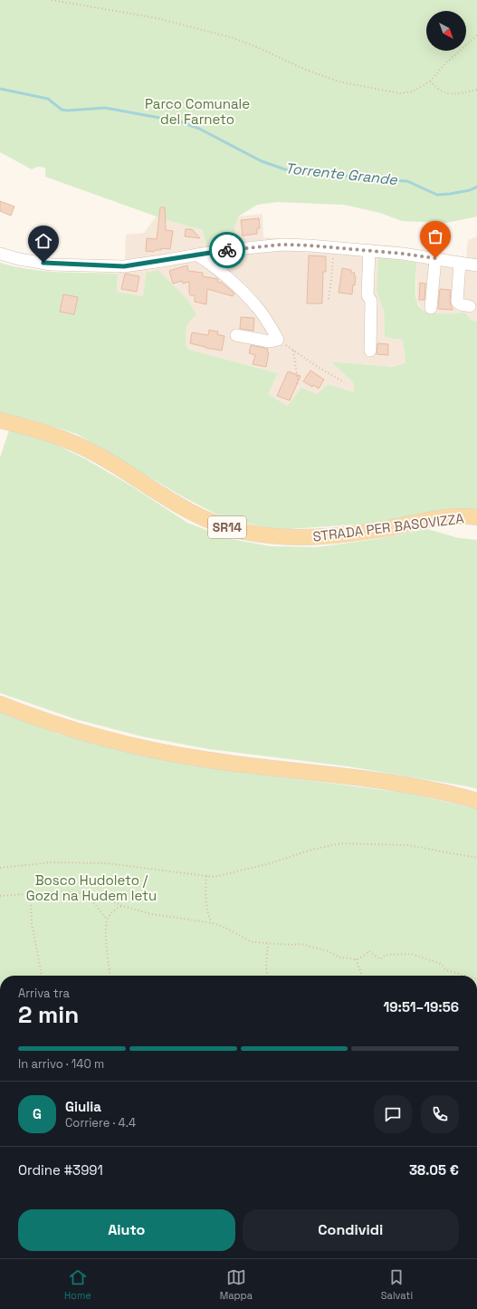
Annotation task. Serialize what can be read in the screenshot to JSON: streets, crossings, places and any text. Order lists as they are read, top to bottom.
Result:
{
  "streets": {
    "main road": ["SR14", "STRADA PER BASOVIZZA"]
  },
  "water": ["Torrente Grande"],
  "parks": ["Parco Comunale del Farneto", "Bosco Hudoleto / Gozd na Hudem letu"],
  "north": "bottom right",
  "page": {
    "heading": ["2 min", "Arriva tra", "19:51–19:56"],
    "panel": [
      "Giulia",
      "Corriere · 4.4",
      "Ordine #3991",
      "38.05 €"
    ],
    "bar": "In arrivo · 140 m",
    "round": "G",
    "buttons": ["Aiuto", "Condividi"],
    "tabs": ["Home", "Mappa", "Salvati"]
  }
}
